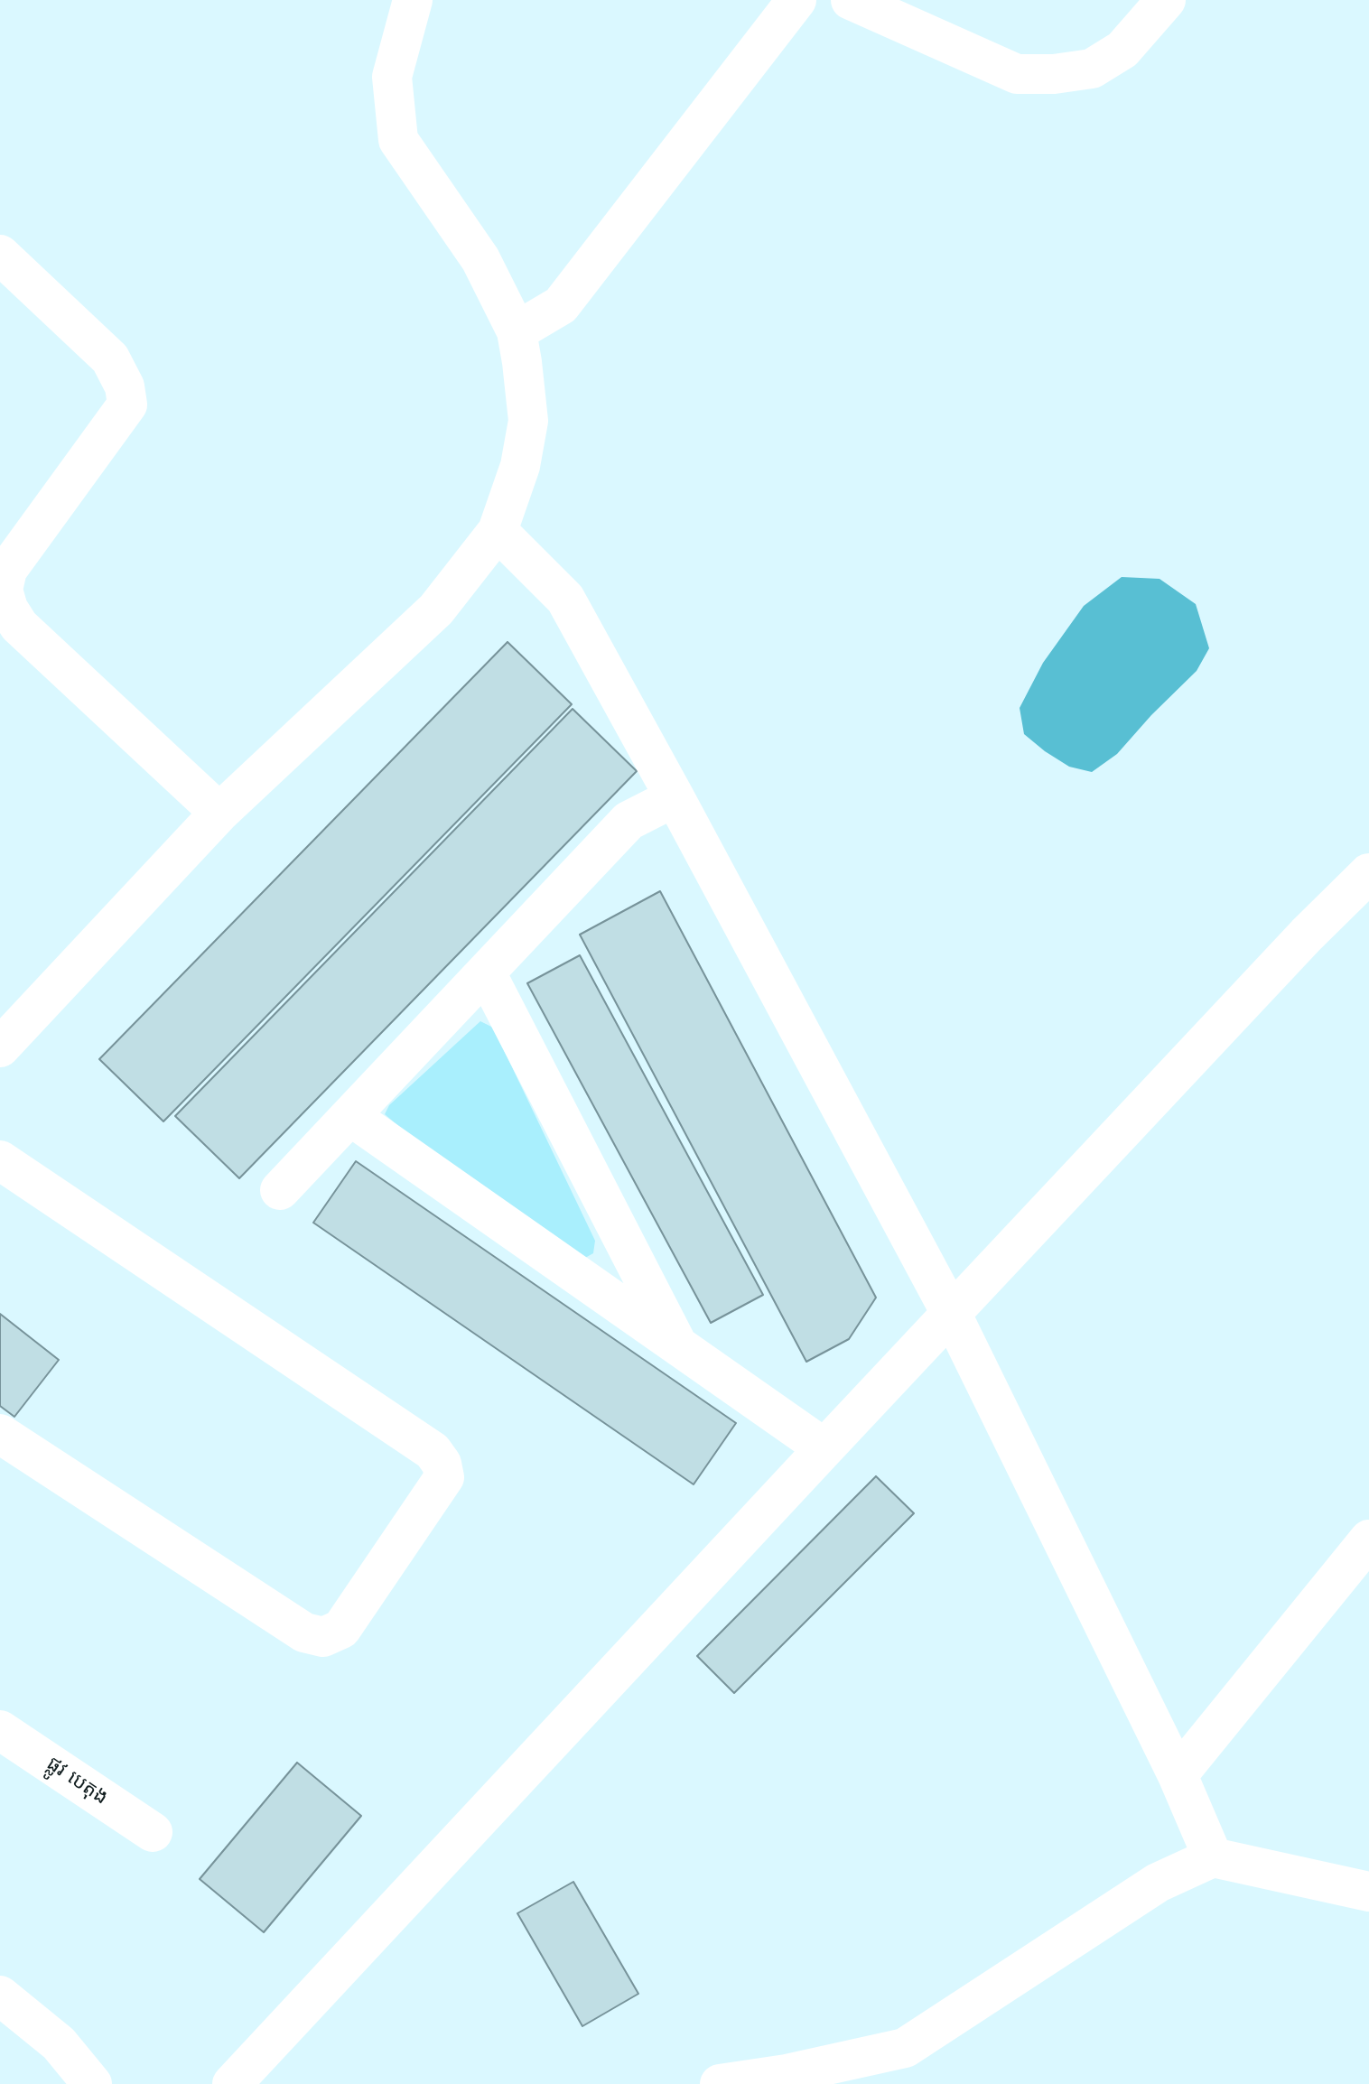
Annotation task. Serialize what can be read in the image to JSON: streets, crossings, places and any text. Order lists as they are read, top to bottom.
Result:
{
  "streets": {
    "street": ["ផ្លូវ បេតុង"]
  }
}
